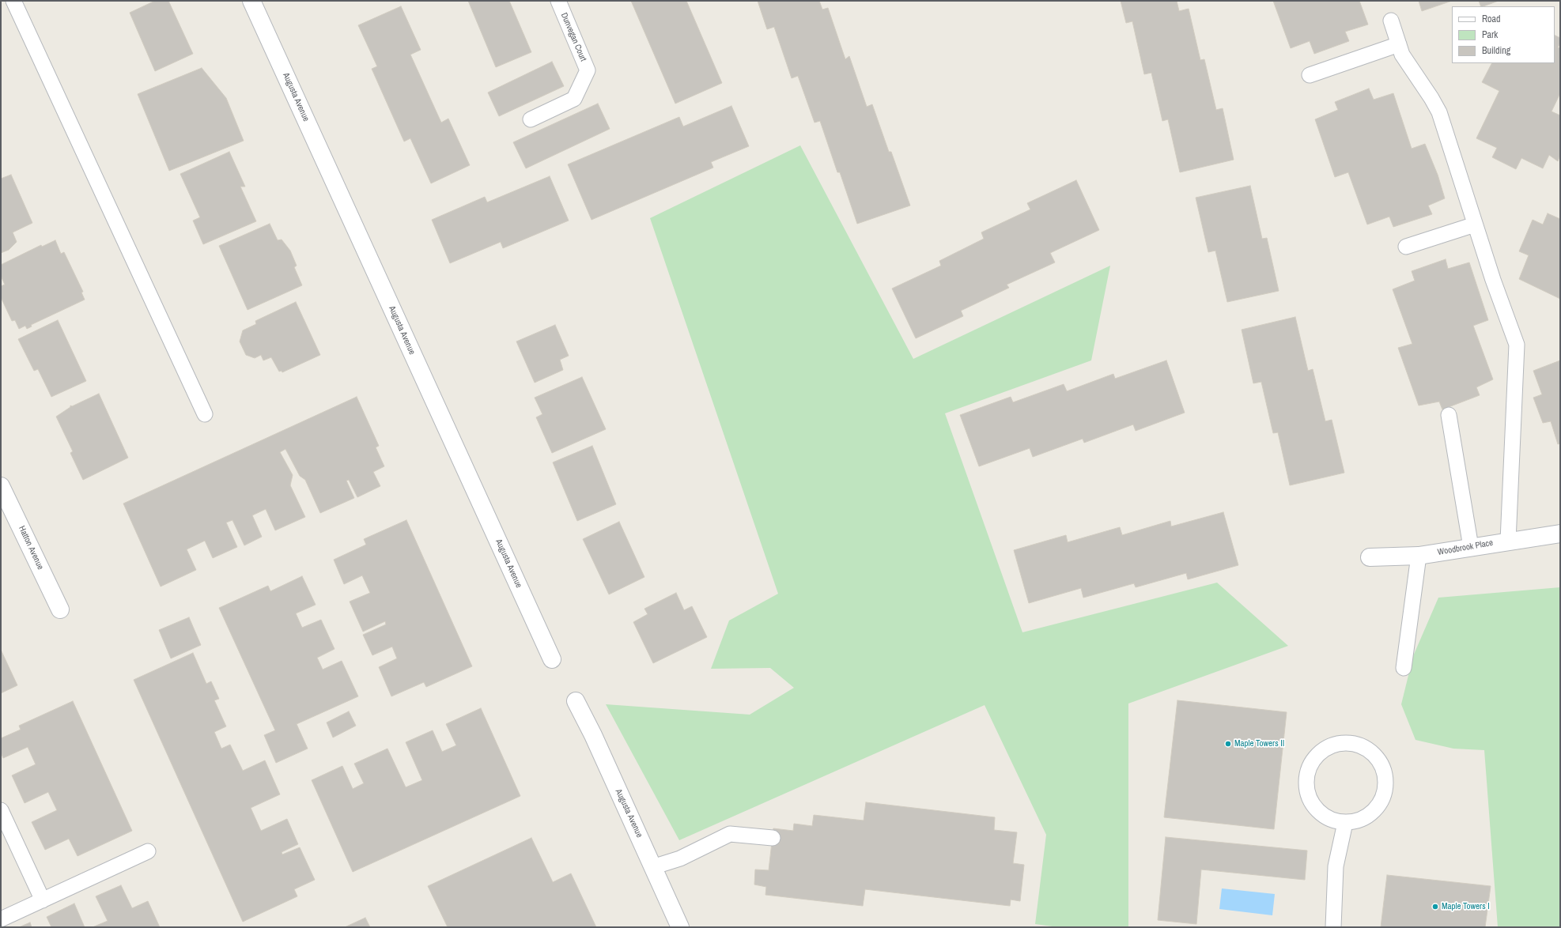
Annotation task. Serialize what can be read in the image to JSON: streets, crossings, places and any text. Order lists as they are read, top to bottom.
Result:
{
  "streets": {
    "street": ["Augusta Avenue", "Hatton Avenue", "Woodbrook Place"],
    "lane": ["Dunvegan Court"]
  },
  "places": ["Maple Towers II", "Maple Towers I"],
  "legend": ["Road", "Park", "Building"]
}
